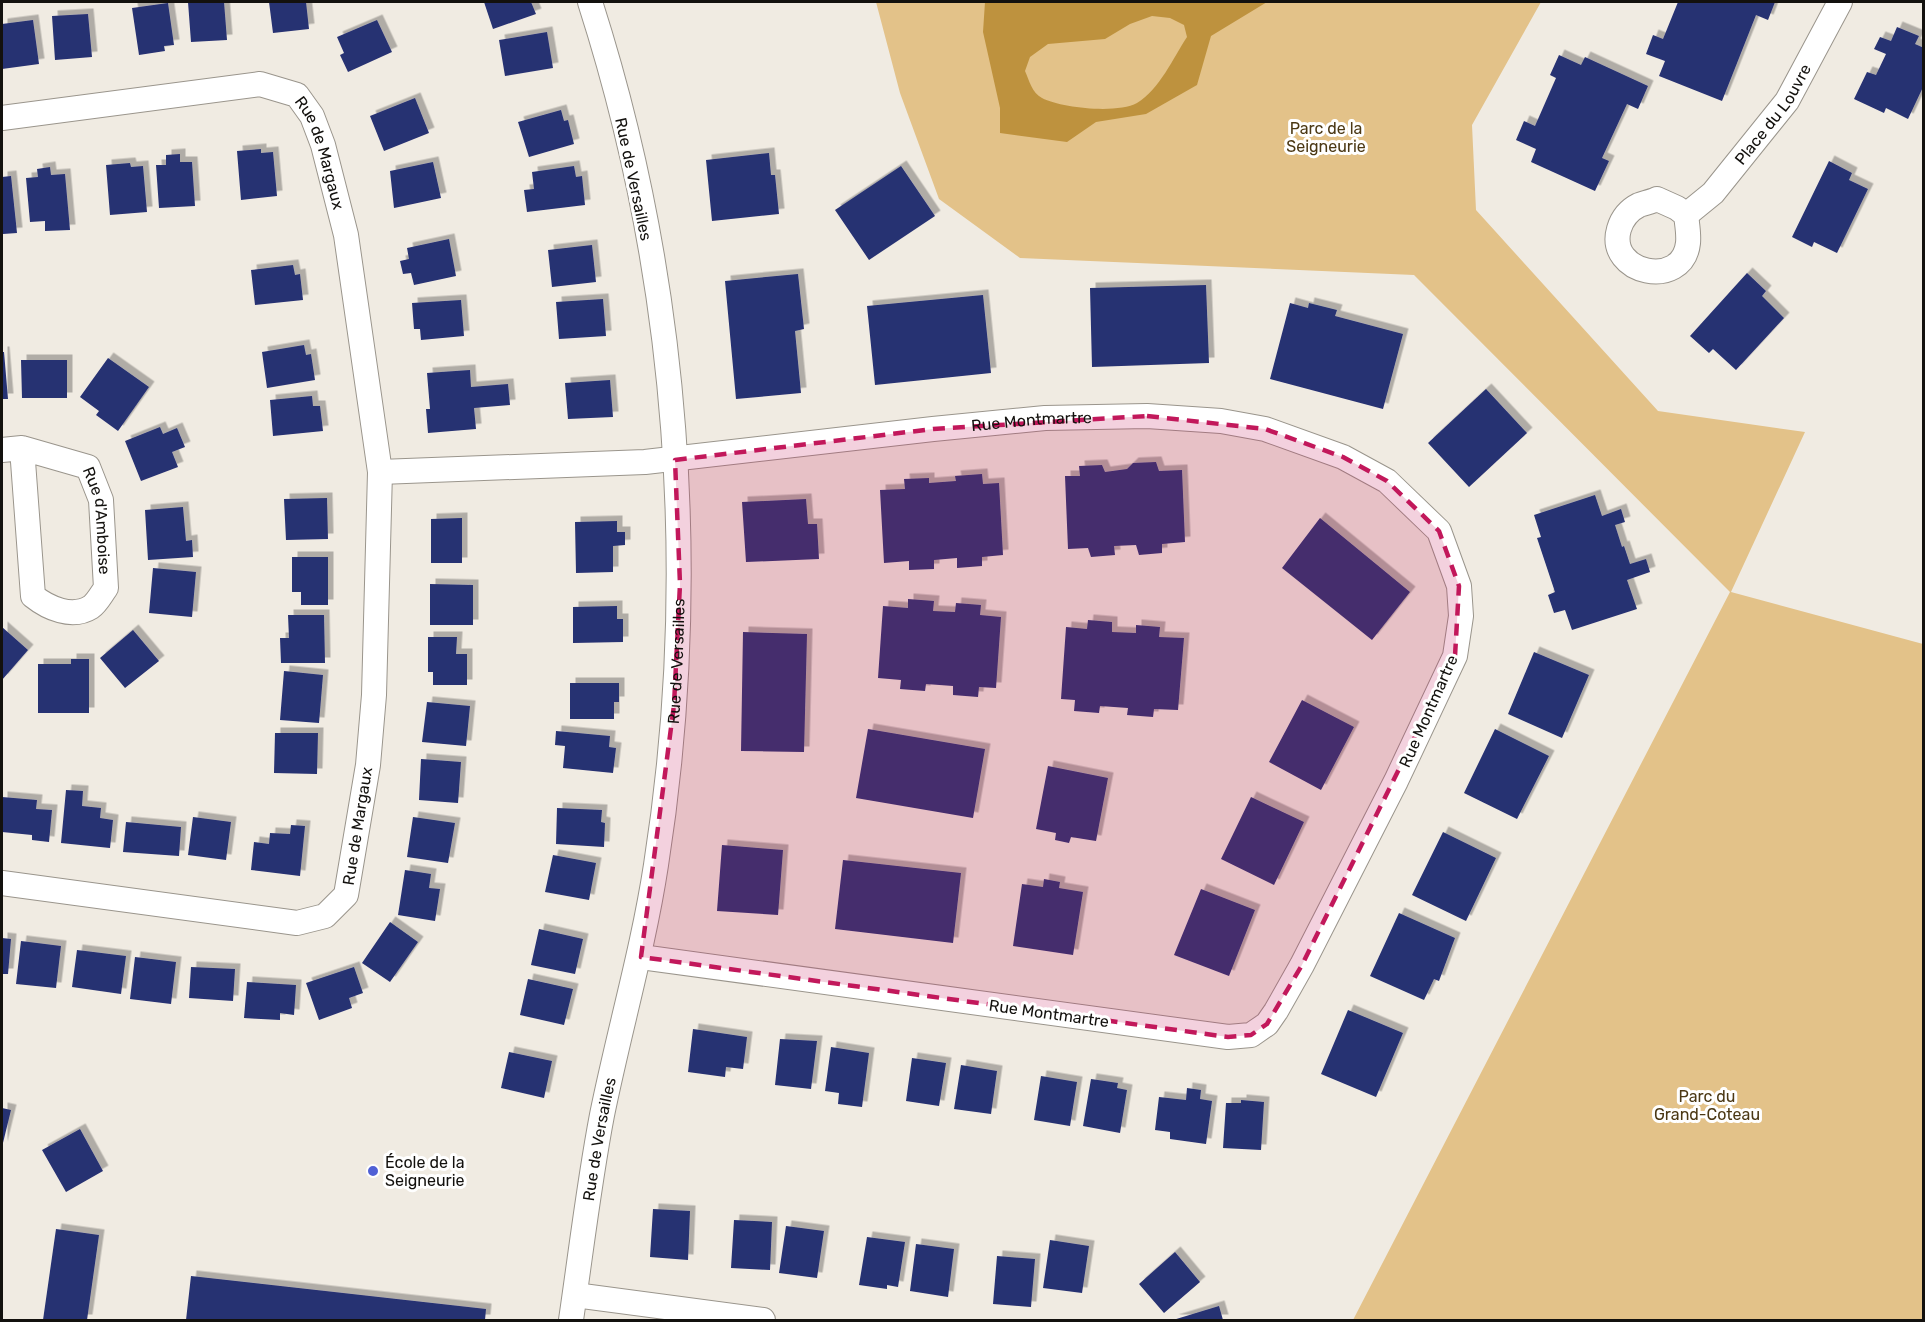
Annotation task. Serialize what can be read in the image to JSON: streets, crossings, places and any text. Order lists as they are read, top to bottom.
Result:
{
  "streets": {
    "street": [
      "Place du Louvre",
      "Rue de Margaux",
      "Rue de Versailles",
      "Rue Montmartre",
      "Rue d'Amboise"
    ]
  },
  "crossings": [
    ["Rue de Versailles", "Rue Montmartre"]
  ],
  "parks": ["Parc de la Seigneurie", "Parc du Grand-Coteau"],
  "places": ["École de la Seigneurie"]
}
